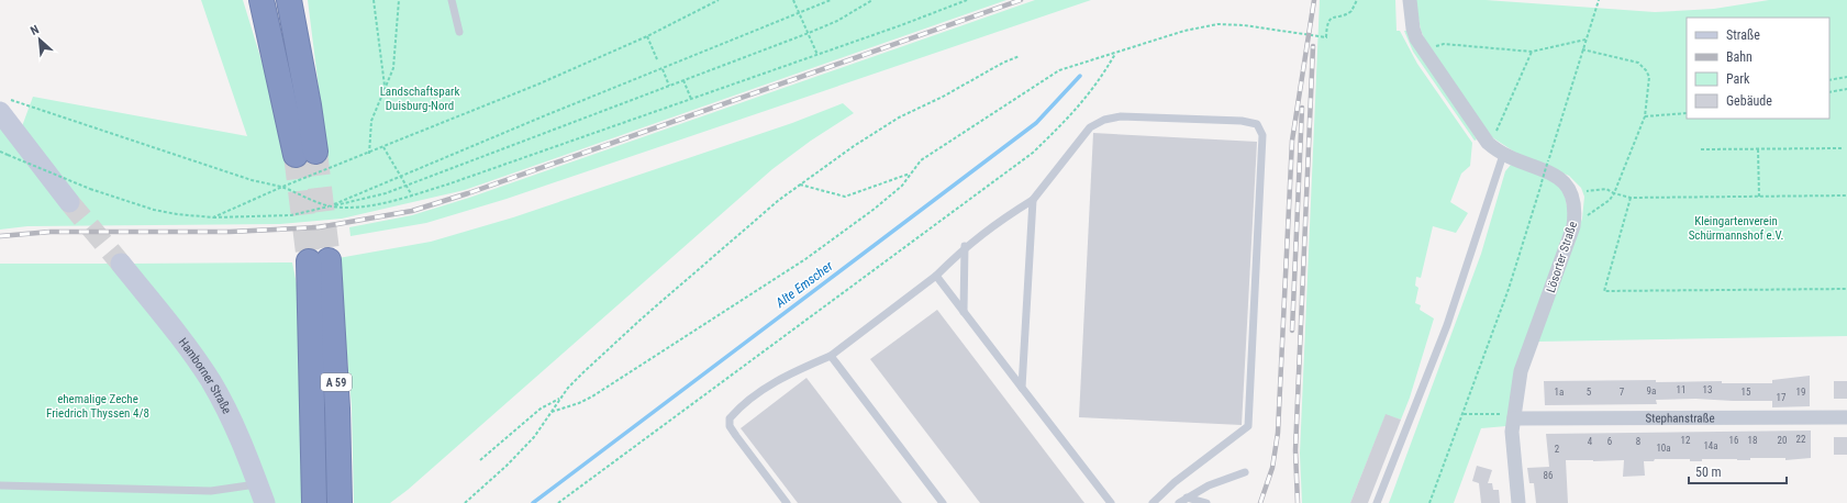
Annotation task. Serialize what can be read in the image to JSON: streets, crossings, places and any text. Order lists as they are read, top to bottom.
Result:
{
  "streets": {
    "highway": ["A 59"],
    "street": ["Lösorter Straße", "Hamborner Straße", "Stephanstraße"]
  },
  "crossings": [
    ["Lösorter Straße", "Stephanstraße"]
  ],
  "water": ["Alte Emscher"],
  "parks": ["Landschaftspark Duisburg-Nord", "Kleingartenverein Schürmannshof e.V.", "ehemalige Zeche Friedrich Thyssen 4/8"],
  "house_numbers": [
    "11",
    "13",
    "9a",
    "1a",
    "5",
    "7",
    "15",
    "19",
    "17",
    "22",
    "12",
    "16",
    "18",
    "20",
    "4",
    "6",
    "8",
    "14a",
    "10a",
    "2",
    "86"
  ],
  "legend": [
    "Straße",
    "Bahn",
    "Park",
    "Gebäude"
  ],
  "scale_bar": "50 m",
  "north": "top left"
}
